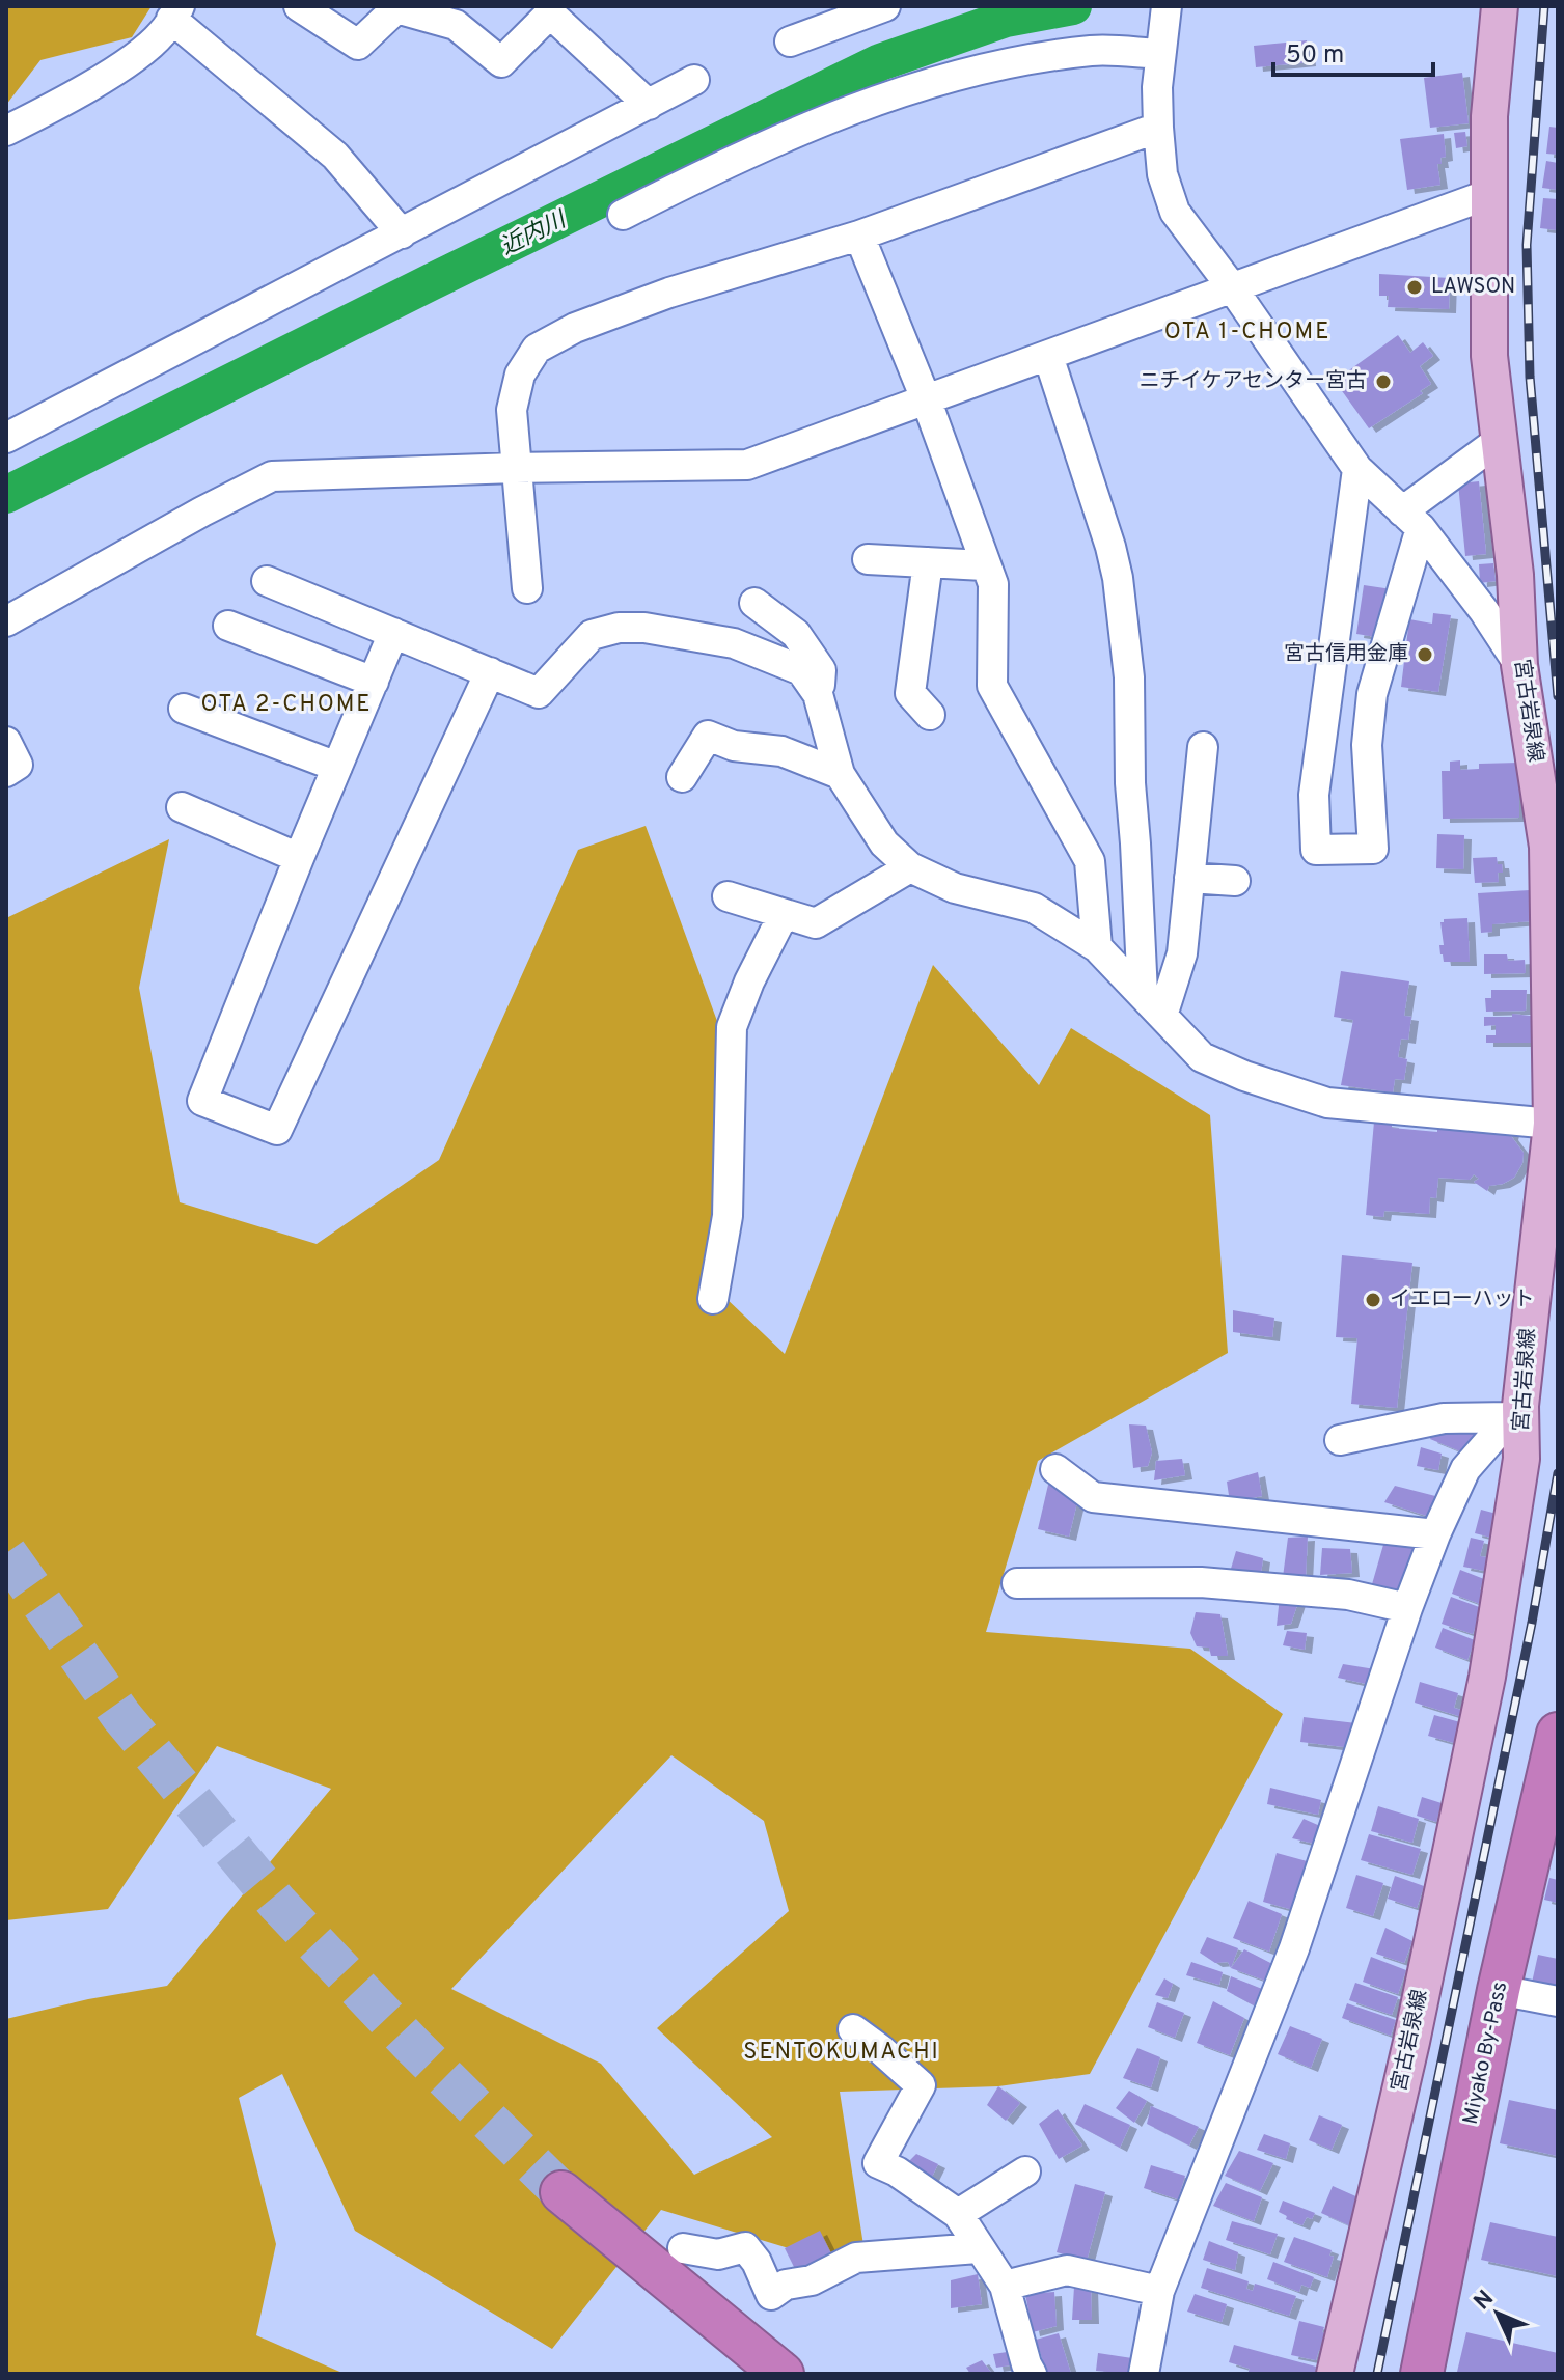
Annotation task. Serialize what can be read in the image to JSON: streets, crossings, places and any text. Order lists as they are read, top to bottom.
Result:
{
  "streets": {
    "highway": ["Miyako By-Pass"],
    "main road": ["宮古岩泉線"]
  },
  "districts": ["OTA 1-CHOME", "OTA 2-CHOME", "SENTOKUMACHI"],
  "water": ["近内川"],
  "places": [
    "LAWSON",
    "ニチイケアセンター宮古",
    "宮古信用金庫",
    "イエローハット"
  ],
  "scale_bar": "50 m",
  "north": "top left"
}
